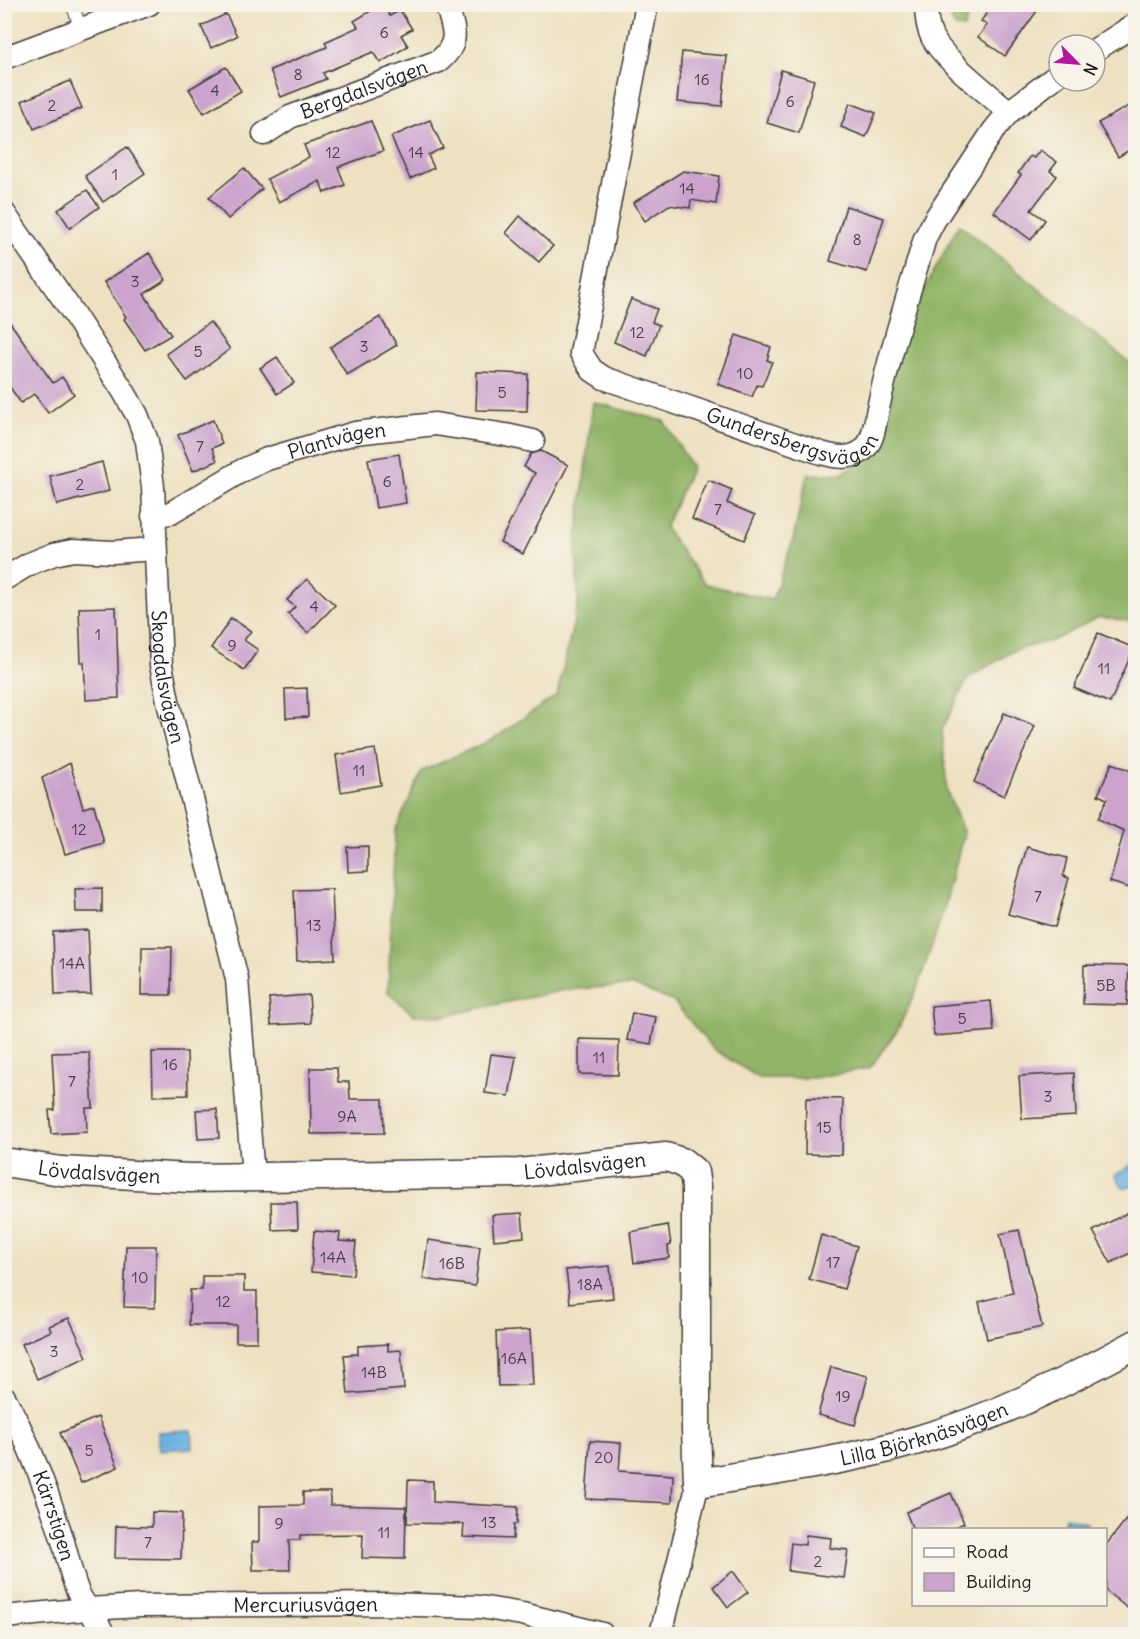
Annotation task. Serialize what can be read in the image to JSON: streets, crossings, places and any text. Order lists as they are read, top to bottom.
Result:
{
  "streets": {
    "street": [
      "Bergdalsvägen",
      "Gundersbergsvägen",
      "Plantvägen",
      "Skogdalsvägen",
      "Lövdalsvägen",
      "Lilla Björknäsvägen",
      "Kärrstigen",
      "Mercuriusvägen"
    ]
  },
  "crossings": [
    ["Plantvägen", "Skogdalsvägen"],
    ["Skogdalsvägen", "Lövdalsvägen"],
    ["Lövdalsvägen", "Lilla Björknäsvägen"],
    ["Kärrstigen", "Mercuriusvägen"]
  ],
  "house_numbers": [
    "6",
    "8",
    "16",
    "4",
    "6",
    "2",
    "12",
    "14",
    "1",
    "14",
    "8",
    "3",
    "12",
    "3",
    "5",
    "10",
    "5",
    "7",
    "6",
    "2",
    "7",
    "4",
    "1",
    "9",
    "11",
    "11",
    "12",
    "7",
    "13",
    "14A",
    "5B",
    "5",
    "11",
    "16",
    "7",
    "3",
    "9A",
    "15",
    "14A",
    "17",
    "16B",
    "10",
    "18A",
    "12",
    "3",
    "16A",
    "14B",
    "19",
    "5",
    "20",
    "13",
    "9",
    "11",
    "7",
    "2"
  ],
  "legend": ["Road", "Building"],
  "north": "bottom right"
}
